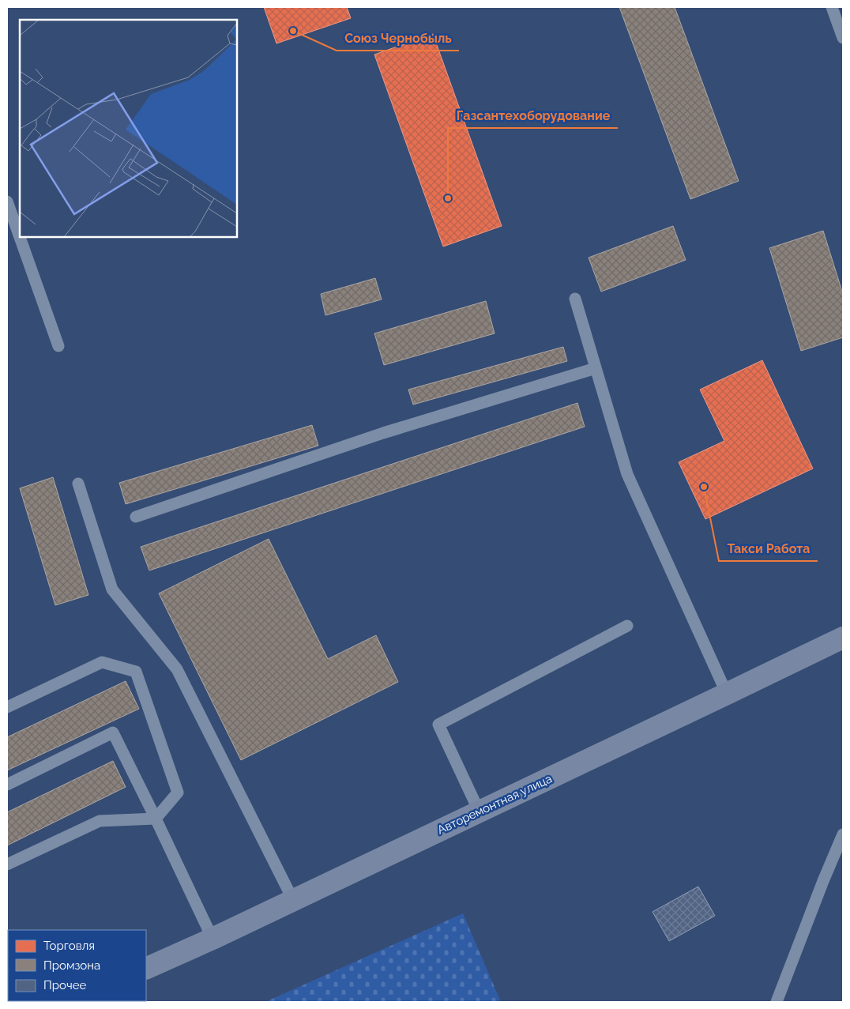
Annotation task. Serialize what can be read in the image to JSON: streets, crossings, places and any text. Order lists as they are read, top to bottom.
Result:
{
  "streets": {
    "main road": ["Авторемонтная улица"]
  },
  "places": ["Союз Чернобыль", "Газсантехоборудование", "Такси Работа"],
  "legend": ["Торговля", "Промзона", "Прочее"]
}
